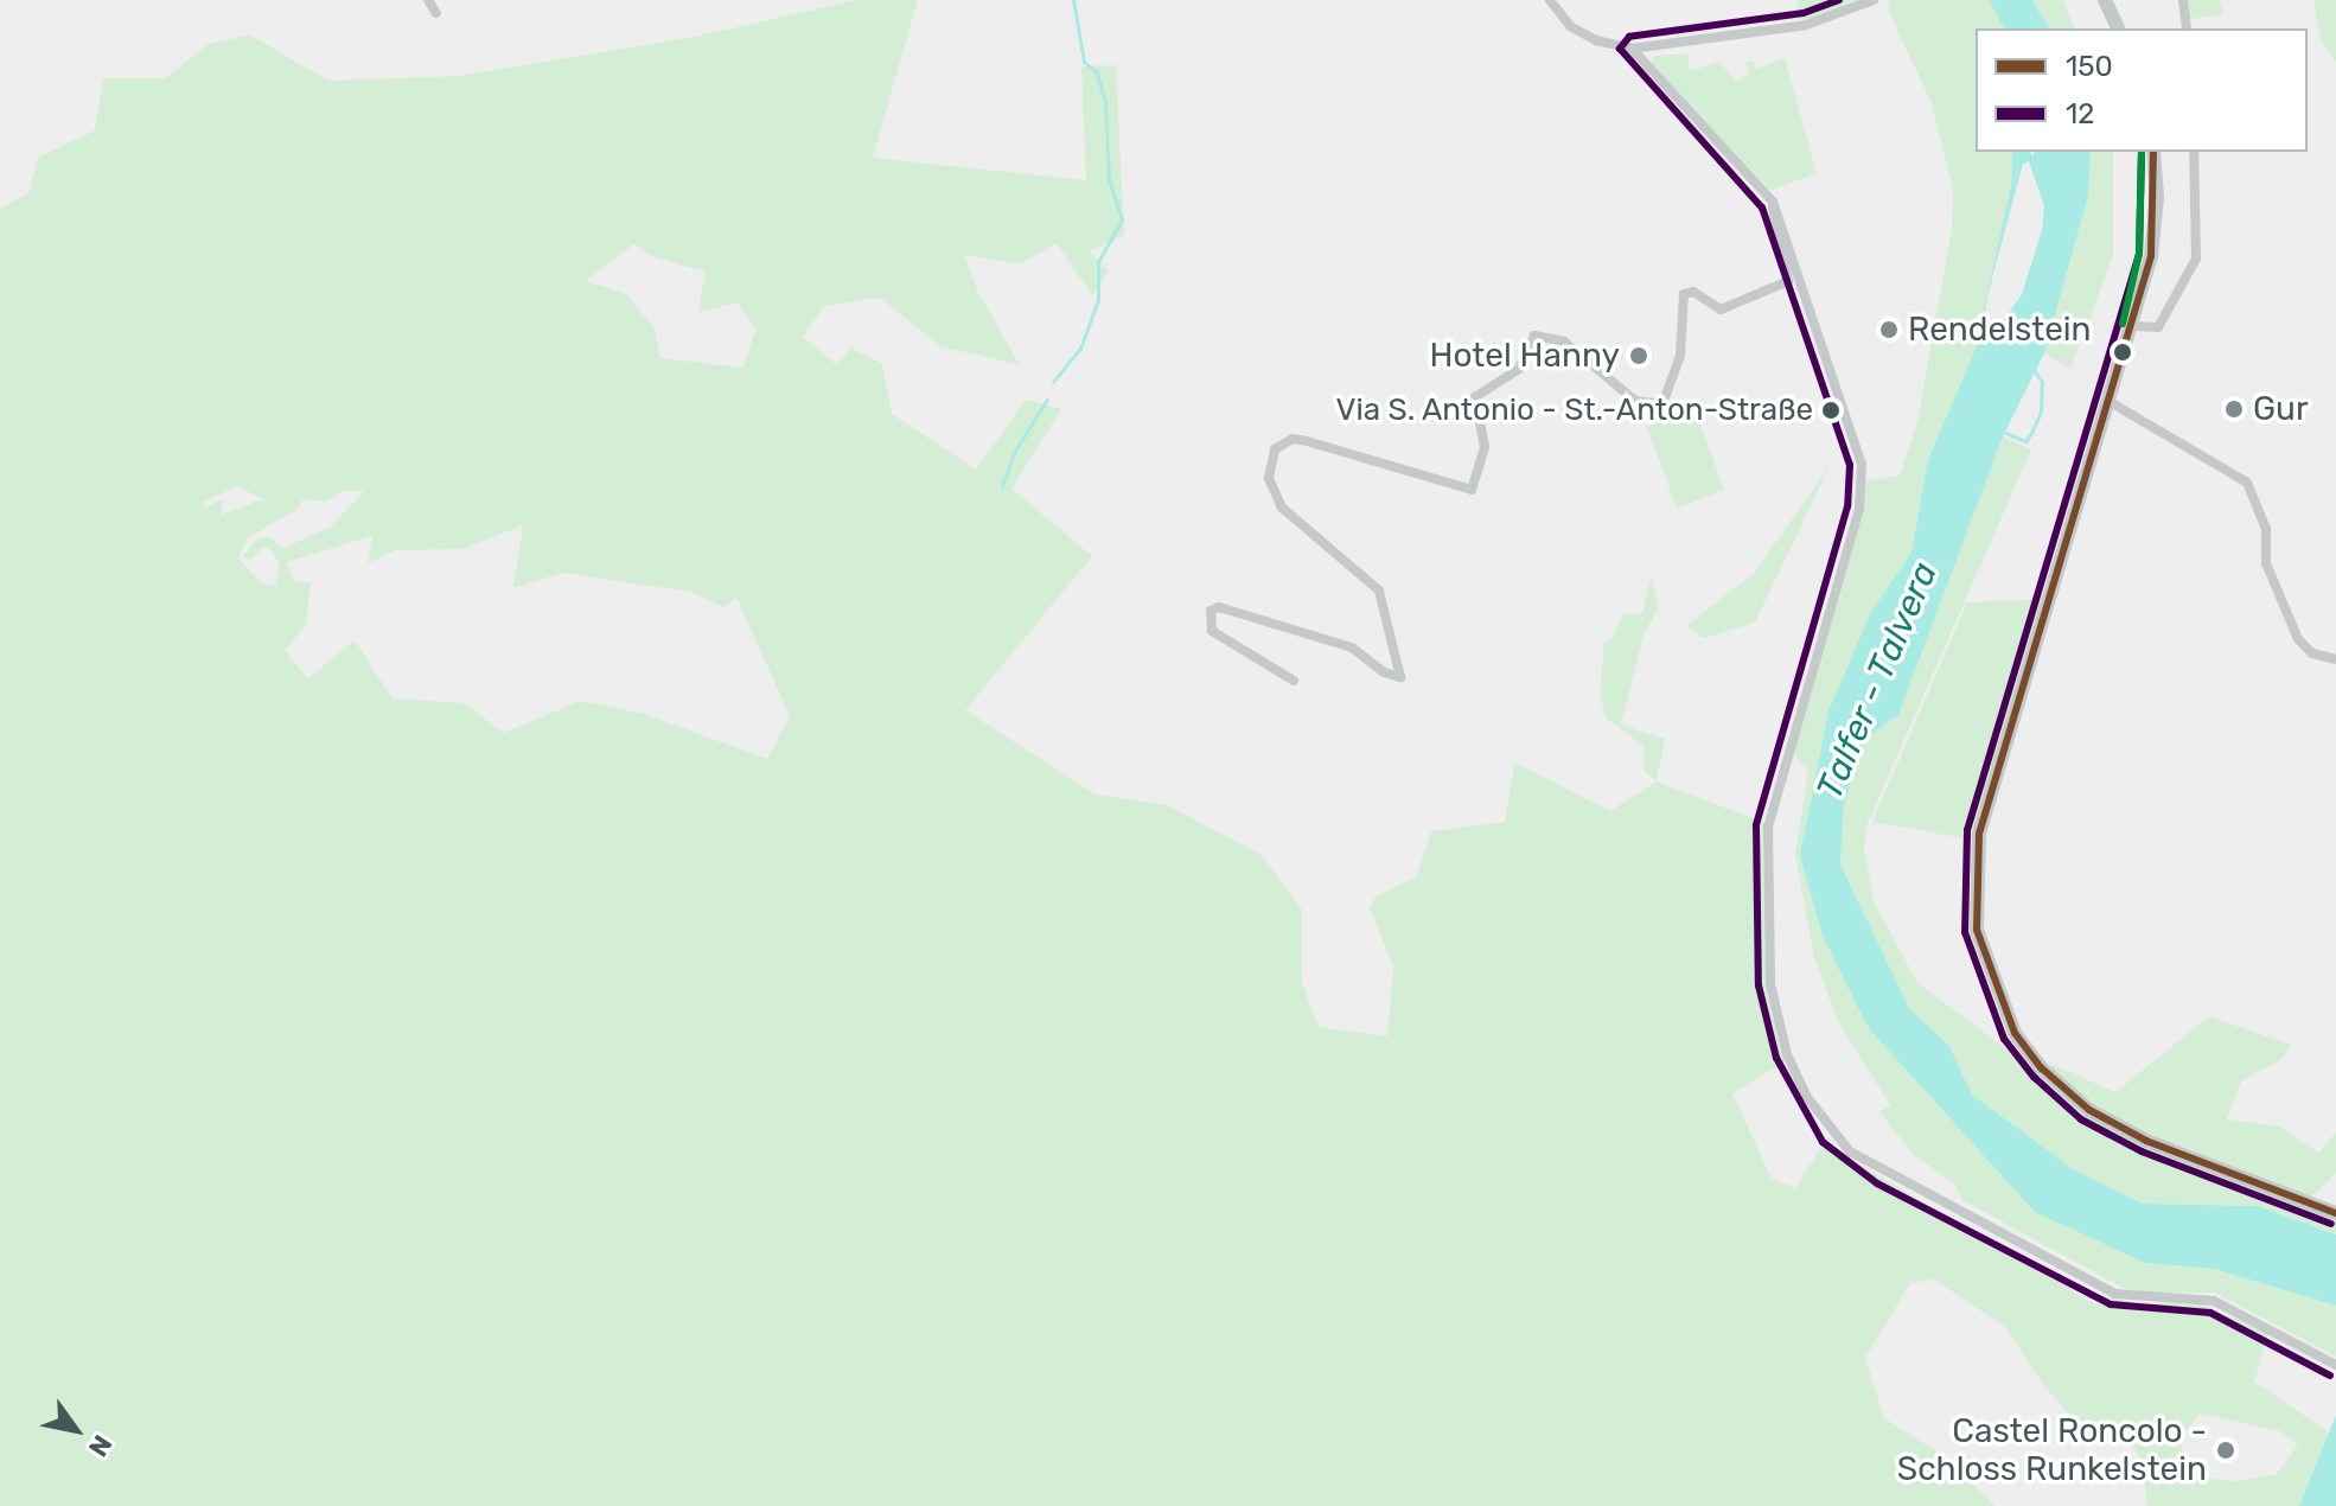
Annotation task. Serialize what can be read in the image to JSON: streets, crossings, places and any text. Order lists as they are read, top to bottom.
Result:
{
  "water": ["Talfer - Talvera"],
  "places": [
    "Rendelstein",
    "Hotel Hanny",
    "Gur",
    "Via S. Antonio - St.-Anton-Straße",
    "Castel Roncolo - Schloss Runkelstein"
  ],
  "lines": ["transit line 12", "transit line 150"],
  "legend": ["150", "12"],
  "north": "bottom right"
}
